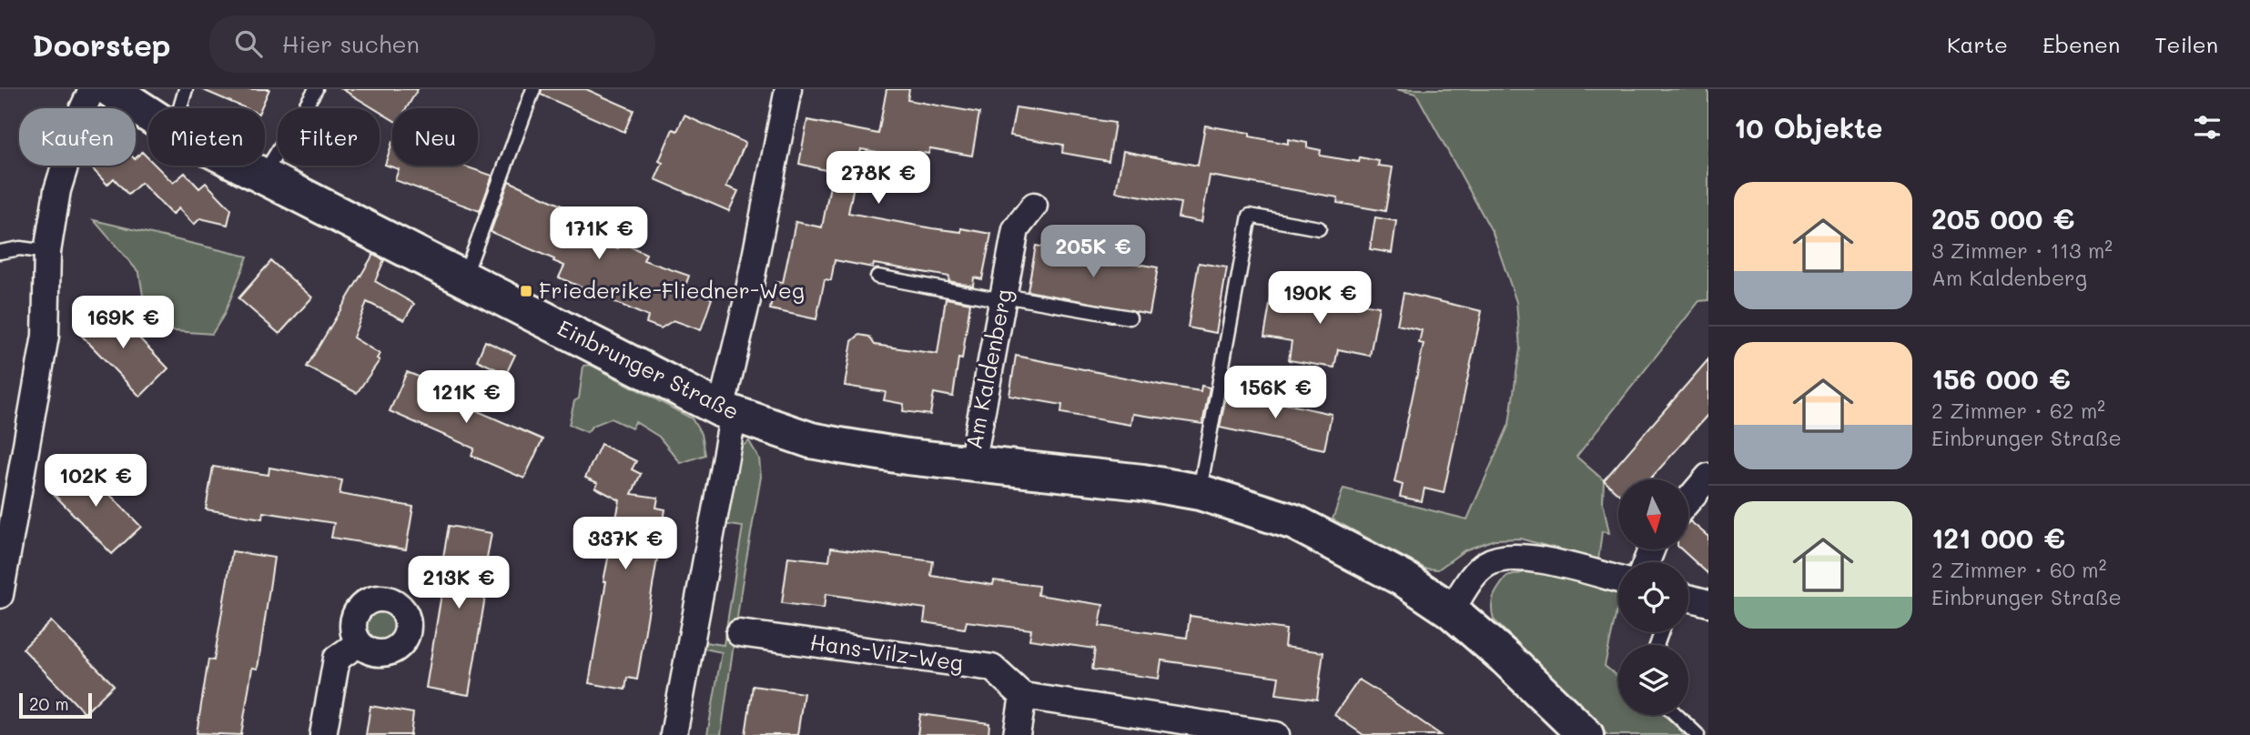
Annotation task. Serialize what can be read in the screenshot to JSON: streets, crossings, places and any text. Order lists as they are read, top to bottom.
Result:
{
  "streets": {
    "street": ["Am Kaldenberg", "Einbrunger Straße", "Hans-Vilz-Weg"]
  },
  "crossings": [
    ["Am Kaldenberg", "Einbrunger Straße"]
  ],
  "places": {
    "transit": ["Friederike-Fliedner-Weg"]
  },
  "scale_bar": "20 m",
  "north": "bottom",
  "page": {
    "header": "Doorstep",
    "search": "Hier suchen",
    "nav": ["Karte", "Ebenen", "Teilen"],
    "heading": "10 Objekte",
    "chip": [
      "Kaufen",
      "Mieten",
      "Filter",
      "Neu"
    ],
    "price": [
      "278K €",
      "171K €",
      "205K €",
      "190K €",
      "169K €",
      "156K €",
      "121K €",
      "102K €",
      "337K €",
      "213K €"
    ],
    "list": [
      {
        "name": "205 000 €",
        "note": "3 Zimmer · 113 m² · Am Kaldenberg"
      },
      {
        "name": "156 000 €",
        "note": "2 Zimmer · 62 m² · Einbrunger Straße"
      },
      {
        "name": "121 000 €",
        "note": "2 Zimmer · 60 m² · Einbrunger Straße"
      }
    ],
    "scale": "20 m"
  }
}
